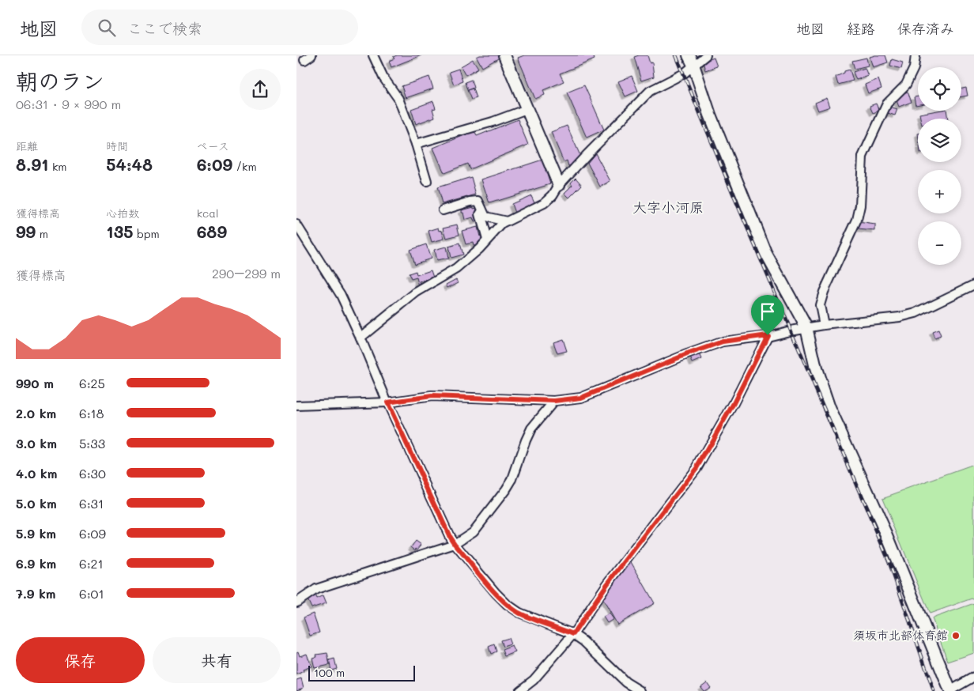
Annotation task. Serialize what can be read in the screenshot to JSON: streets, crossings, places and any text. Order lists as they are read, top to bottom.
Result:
{
  "districts": ["大字小河原"],
  "places": ["須坂市北部体育館"],
  "scale_bar": "100 m",
  "page": {
    "header": "地図",
    "search": "ここで検索",
    "nav": ["地図", "経路", "保存済み"],
    "heading": ["朝のラン", "06:31 · 9 × 990 m"],
    "map_buttons": ["+", "−"],
    "stats": [
      ["距離", "8.91 km"],
      ["時間", "54:48"],
      ["ペース", "6:09 /km"],
      ["獲得標高", "99 m"],
      ["心拍数", "135 bpm"],
      ["kcal", "689"]
    ],
    "chart": ["獲得標高", "290–299 m"],
    "list": [
      {
        "name": "990 m",
        "note": "6:25"
      },
      {
        "name": "2.0 km",
        "note": "6:18"
      },
      {
        "name": "3.0 km",
        "note": "5:33"
      },
      {
        "name": "4.0 km",
        "note": "6:30"
      },
      {
        "name": "5.0 km",
        "note": "6:31"
      },
      {
        "name": "5.9 km",
        "note": "6:09"
      },
      {
        "name": "6.9 km",
        "note": "6:21"
      },
      {
        "name": "7.9 km",
        "note": "6:01"
      }
    ],
    "buttons": ["保存", "共有"],
    "scale": "100 m"
  }
}
